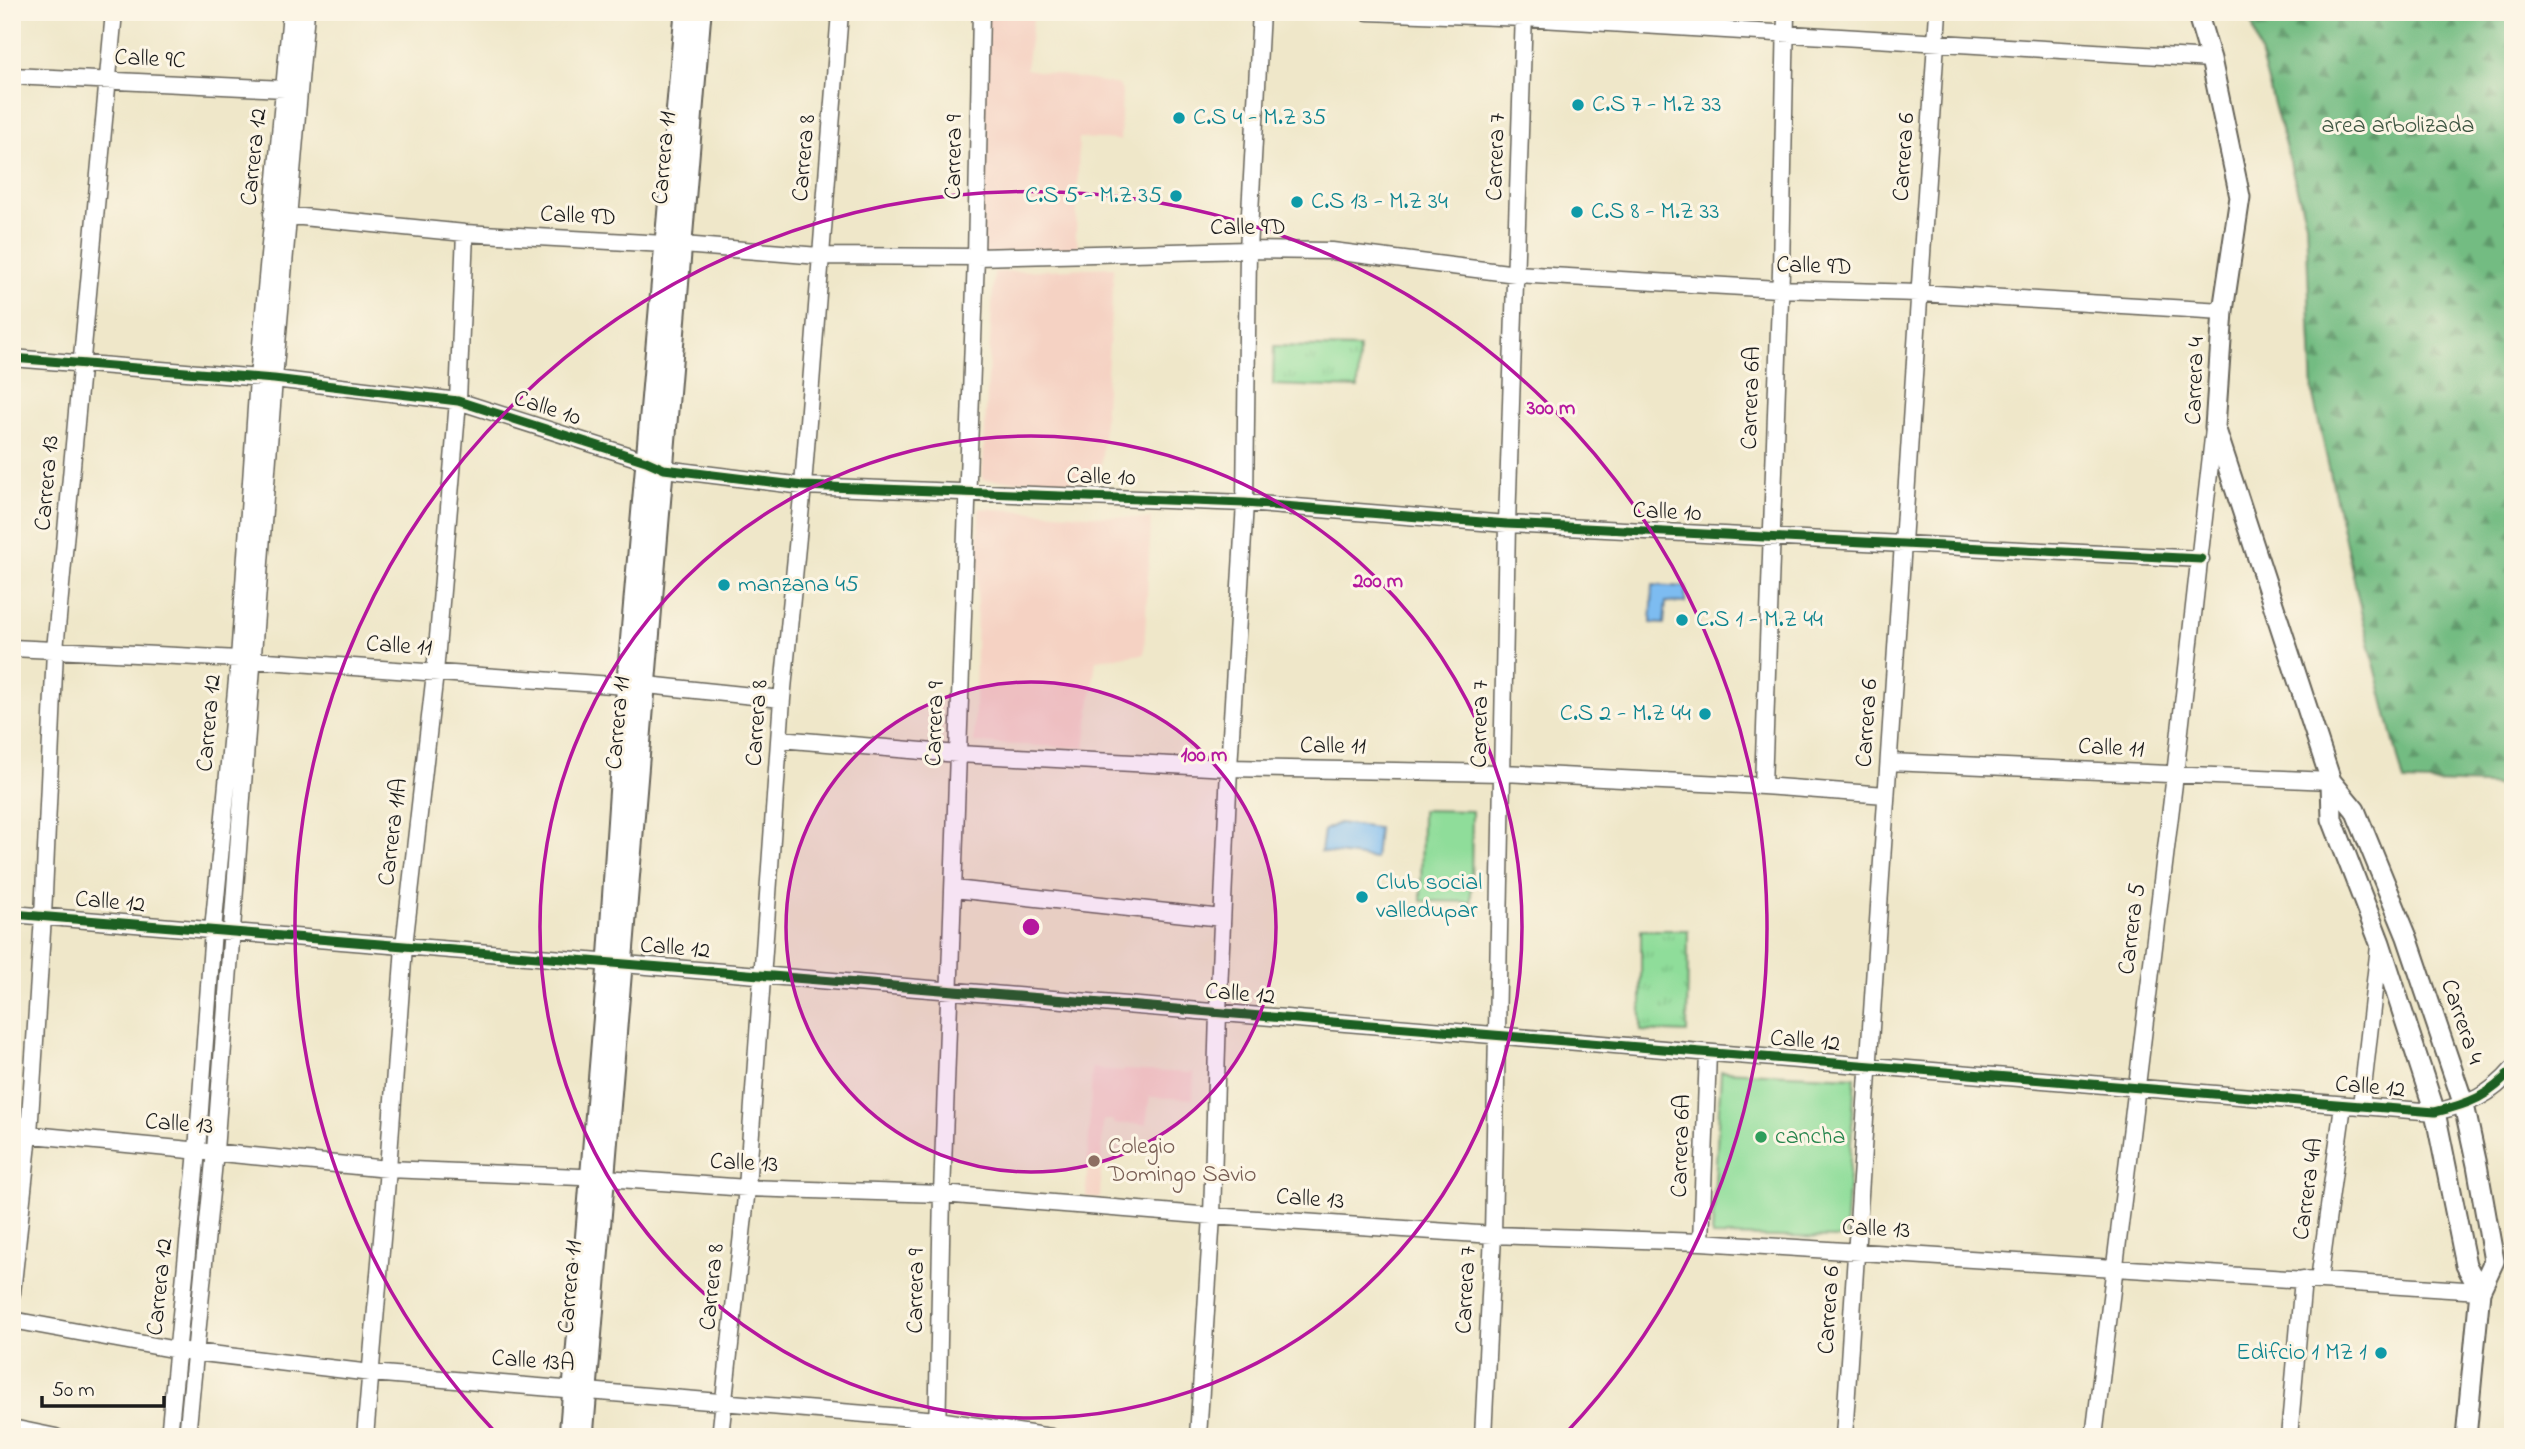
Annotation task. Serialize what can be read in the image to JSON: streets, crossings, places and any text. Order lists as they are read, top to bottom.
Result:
{
  "streets": {
    "main road": ["Carrera 11", "Carrera 4"],
    "street": [
      "Calle 9C",
      "Carrera 12",
      "Carrera 9",
      "Carrera 7",
      "Carrera 6",
      "Carrera 8",
      "Calle 9D",
      "Carrera 6A",
      "Calle 10",
      "Carrera 13",
      "Calle 11",
      "Carrera 11A",
      "Calle 12",
      "Carrera 5",
      "Calle 13",
      "Carrera 4A",
      "Calle 13A"
    ]
  },
  "crossings": [
    ["Calle 9C", "Carrera 12"],
    ["Calle 9C", "Carrera 13"],
    ["Carrera 12", "Calle 9D"],
    ["Carrera 12", "Calle 10"],
    ["Carrera 12", "Calle 11"],
    ["Carrera 12", "Calle 12"],
    ["Carrera 12", "Calle 13"],
    ["Carrera 12", "Calle 13A"],
    ["Carrera 9", "Calle 9D"],
    ["Carrera 9", "Calle 10"],
    ["Carrera 9", "Calle 11"],
    ["Carrera 9", "Calle 12"],
    ["Carrera 9", "Calle 13"],
    ["Carrera 9", "Calle 13A"],
    ["Carrera 7", "Calle 9D"],
    ["Carrera 7", "Calle 10"],
    ["Carrera 7", "Calle 11"],
    ["Carrera 7", "Calle 12"],
    ["Carrera 7", "Calle 13"],
    ["Carrera 6", "Calle 9D"],
    ["Carrera 6", "Calle 10"],
    ["Carrera 6", "Calle 11"],
    ["Carrera 6", "Calle 12"],
    ["Carrera 6", "Calle 13"],
    ["Carrera 11", "Calle 9D"],
    ["Carrera 11", "Calle 10"],
    ["Carrera 11", "Calle 11"],
    ["Carrera 11", "Calle 12"],
    ["Carrera 11", "Calle 13"],
    ["Carrera 11", "Calle 13A"],
    ["Carrera 8", "Calle 9D"],
    ["Carrera 8", "Calle 10"],
    ["Carrera 8", "Calle 11"],
    ["Carrera 8", "Calle 12"],
    ["Carrera 8", "Calle 13"],
    ["Carrera 8", "Calle 13A"],
    ["Calle 9D", "Carrera 4"],
    ["Calle 9D", "Carrera 6A"],
    ["Calle 9D", "Carrera 11A"],
    ["Carrera 4", "Calle 11"],
    ["Carrera 4", "Calle 12"],
    ["Carrera 4", "Carrera 5"],
    ["Carrera 4", "Calle 13"],
    ["Carrera 6A", "Calle 10"],
    ["Carrera 6A", "Calle 11"],
    ["Carrera 6A", "Calle 12"],
    ["Carrera 6A", "Calle 13"],
    ["Calle 10", "Carrera 13"],
    ["Calle 10", "Carrera 11A"],
    ["Calle 10", "Carrera 5"],
    ["Carrera 13", "Calle 11"],
    ["Carrera 13", "Calle 12"],
    ["Carrera 13", "Calle 13"],
    ["Calle 11", "Carrera 11A"],
    ["Calle 11", "Carrera 5"],
    ["Carrera 11A", "Calle 12"],
    ["Carrera 11A", "Calle 13"],
    ["Carrera 11A", "Calle 13A"],
    ["Calle 12", "Carrera 5"],
    ["Calle 12", "Carrera 4A"],
    ["Carrera 5", "Calle 13"],
    ["Calle 13", "Carrera 4A"]
  ],
  "parks": ["area arbolizada"],
  "places": [
    "C.S 7 - M.Z 33",
    "C.S 4 - M.Z 35",
    "C.S 5 - M.Z 35",
    "C.S 13 - M.Z 34",
    "C.S 8 - M.Z 33",
    "manzana 45",
    "C.S 1 - M.Z 44",
    "C.S 2 - M.Z 44",
    "Club social valledupar",
    "cancha",
    "Colegio Domingo Savio",
    "Edifcio 1 MZ 1"
  ],
  "scale_bar": "50 m",
  "rings": ["300 m", "200 m", "100 m"]
}
